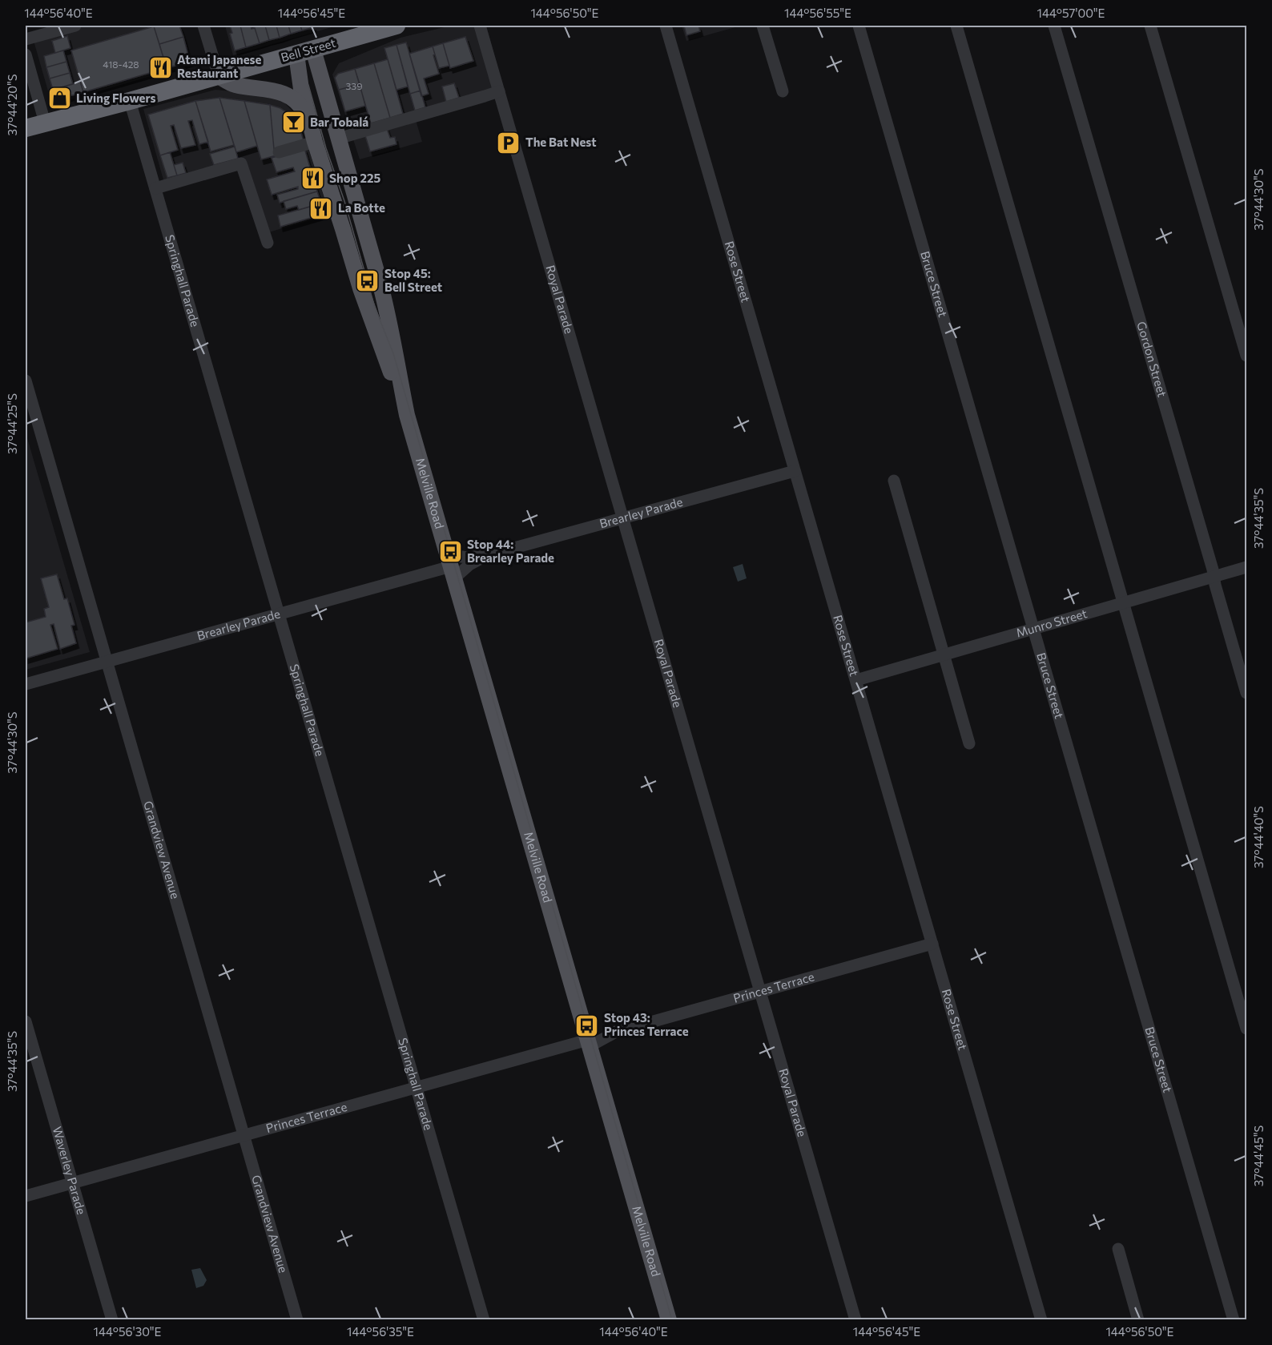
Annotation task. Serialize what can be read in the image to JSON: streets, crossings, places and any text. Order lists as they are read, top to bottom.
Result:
{
  "streets": {
    "highway": ["Bell Street"],
    "main road": ["Melville Road"],
    "street": [
      "Rose Street",
      "Springhall Parade",
      "Bruce Street",
      "Royal Parade",
      "Gordon Street",
      "Brearley Parade",
      "Munro Street",
      "Grandview Avenue",
      "Princes Terrace",
      "Waverley Parade"
    ]
  },
  "crossings": [
    ["Bell Street", "Springhall Parade"],
    ["Bell Street", "Melville Road"],
    ["Rose Street", "Brearley Parade"],
    ["Rose Street", "Munro Street"],
    ["Rose Street", "Princes Terrace"],
    ["Springhall Parade", "Brearley Parade"],
    ["Springhall Parade", "Princes Terrace"],
    ["Bruce Street", "Munro Street"],
    ["Royal Parade", "Brearley Parade"],
    ["Royal Parade", "Princes Terrace"],
    ["Gordon Street", "Munro Street"],
    ["Melville Road", "Brearley Parade"],
    ["Melville Road", "Princes Terrace"],
    ["Brearley Parade", "Grandview Avenue"],
    ["Grandview Avenue", "Princes Terrace"],
    ["Princes Terrace", "Waverley Parade"]
  ],
  "places": {
    "restaurant": ["Atami Japanese Restaurant", "Shop 225", "La Botte"],
    "shop": ["Living Flowers"],
    "bar": ["Bar Tobalá"],
    "parking": ["The Bat Nest"],
    "bus stop": ["Stop 45: Bell Street", "Stop 44: Brearley Parade", "Stop 43: Princes Terrace"]
  },
  "house_numbers": ["418-428", "339"],
  "coordinates": [
    "144°56'40\"E",
    "144°56'45\"E",
    "144°56'50\"E",
    "144°56'55\"E",
    "144°57'00\"E",
    "37°44'20\"S",
    "37°44'30\"S",
    "37°44'25\"S",
    "37°44'35\"S",
    "37°44'40\"S",
    "37°44'45\"S",
    "144°56'30\"E",
    "144°56'35\"E"
  ]
}
